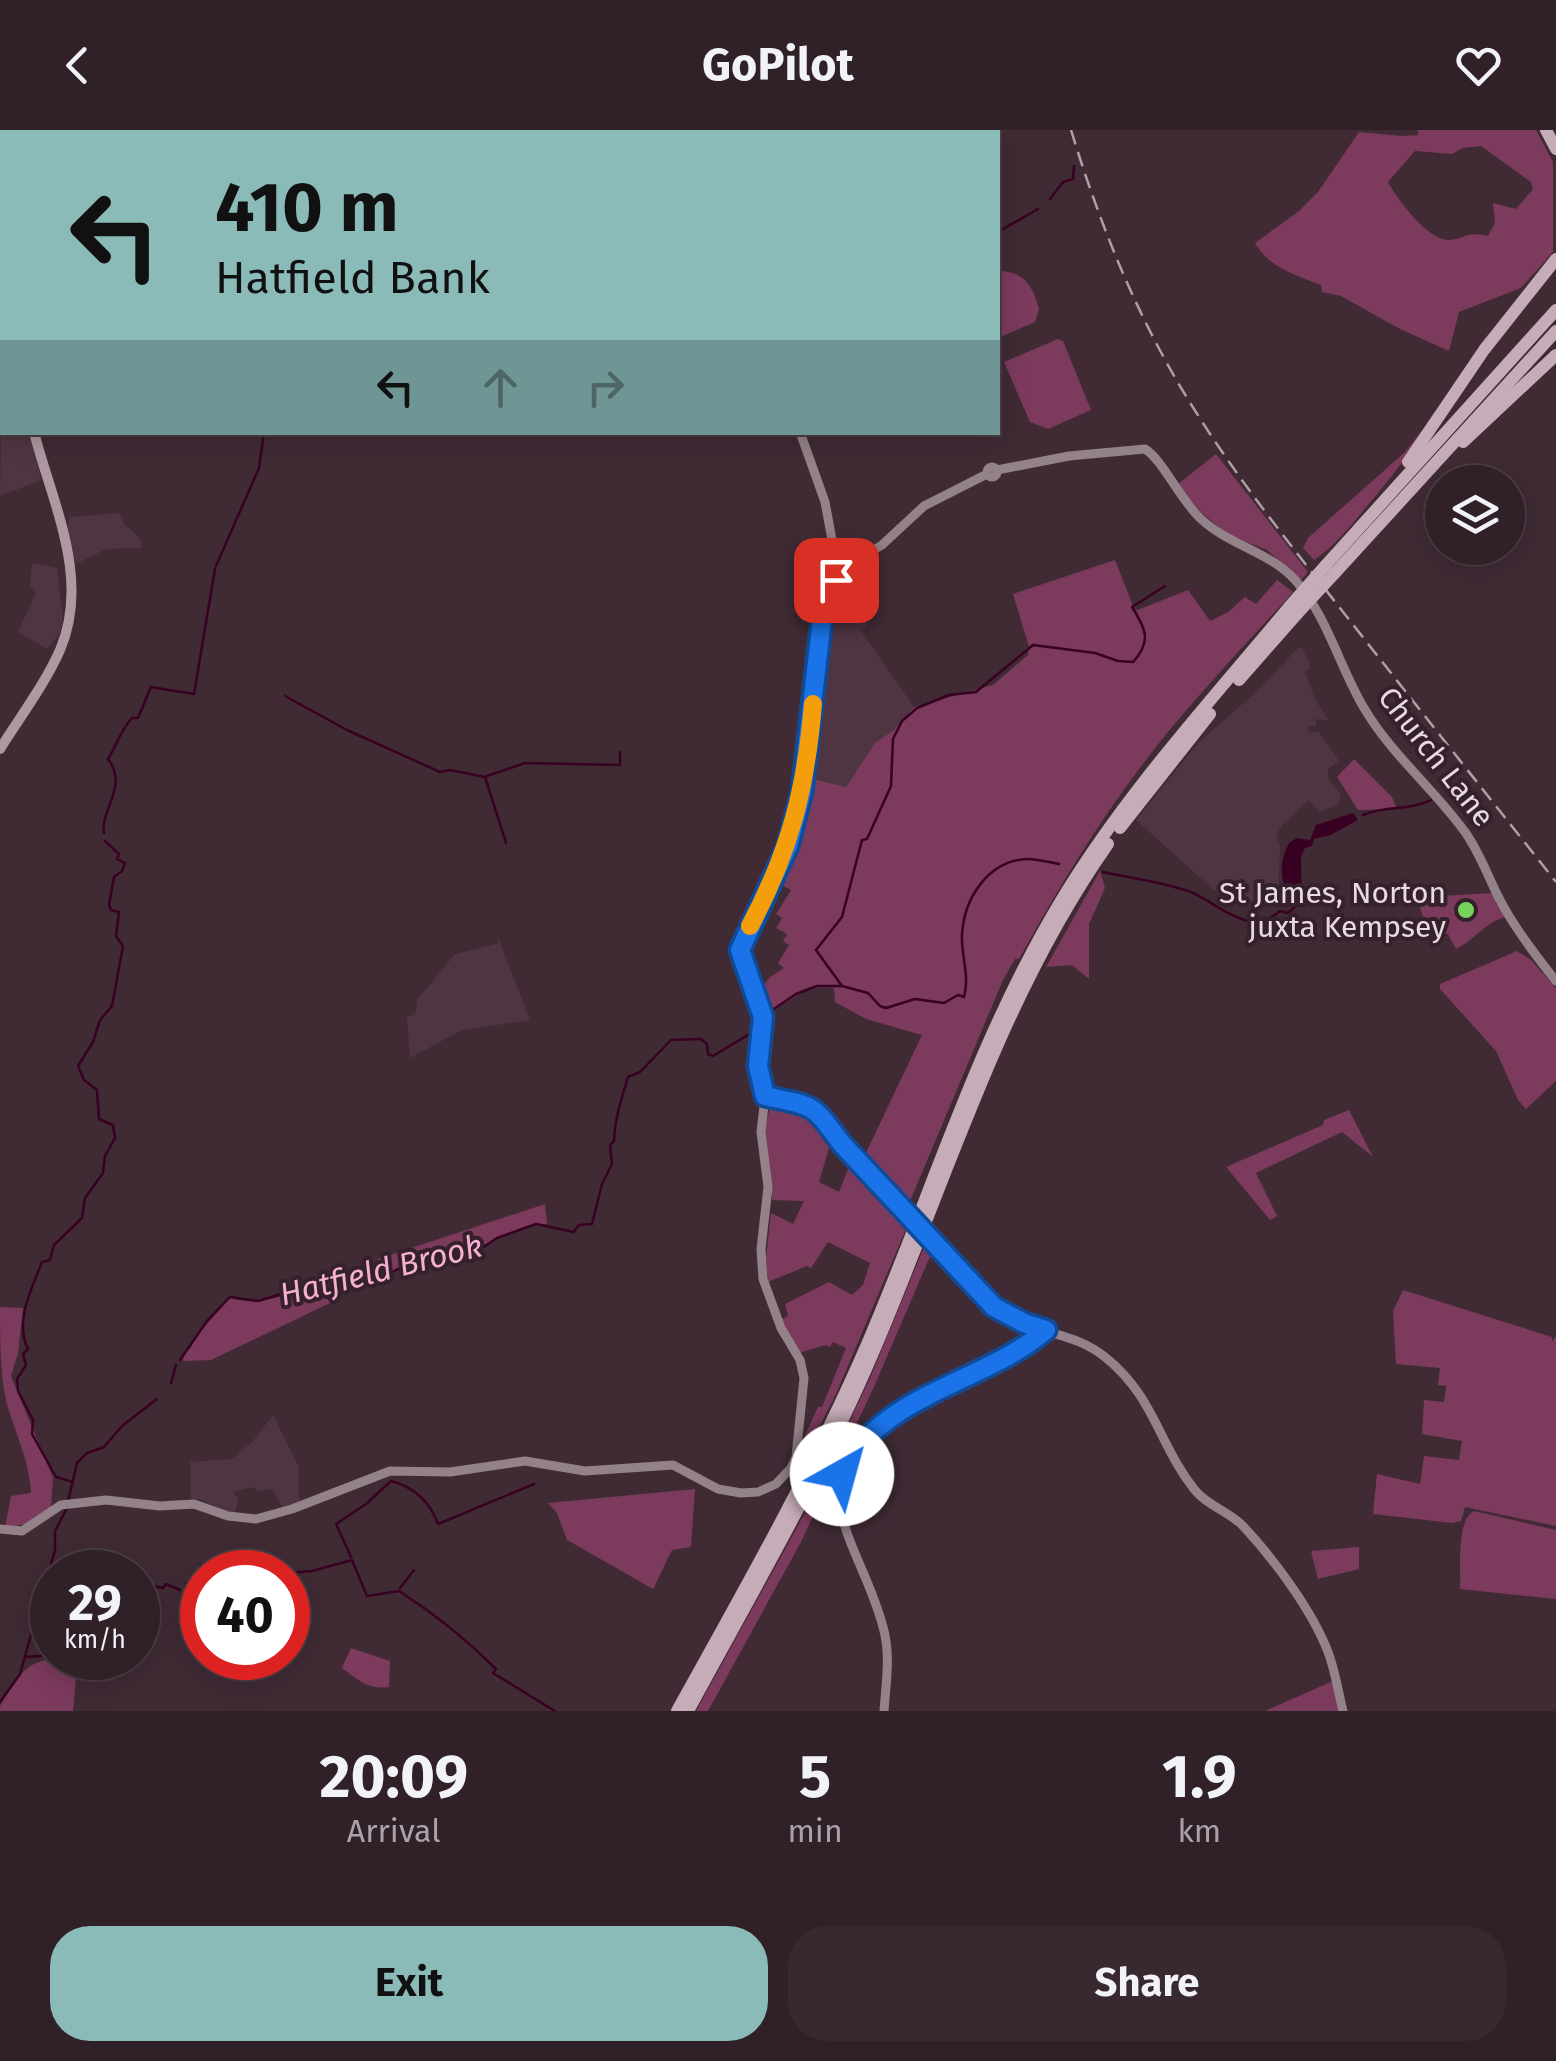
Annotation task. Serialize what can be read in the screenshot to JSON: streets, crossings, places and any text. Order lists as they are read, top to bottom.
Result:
{
  "streets": {
    "street": ["Church Lane"]
  },
  "water": ["Hatfield Brook"],
  "places": ["St James, Norton juxta Kempsey"],
  "page": {
    "header": "GoPilot",
    "turn": ["410 m", "Hatfield Bank"],
    "speed": "29 km/h",
    "limit": "40",
    "eta": [
      "20:09",
      "Arrival",
      "5",
      "min",
      "1.9",
      "km"
    ],
    "buttons": ["Exit", "Share"]
  }
}
